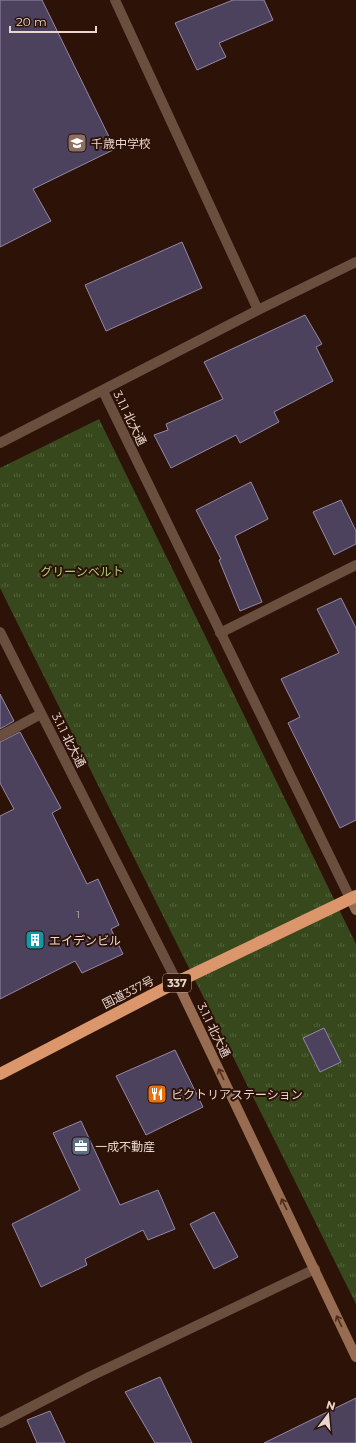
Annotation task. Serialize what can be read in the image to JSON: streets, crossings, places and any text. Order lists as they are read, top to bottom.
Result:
{
  "streets": {
    "highway": ["337", "国道337号"],
    "street": ["3.1.1 北大通"]
  },
  "crossings": [
    ["3.1.1 北大通", "国道337号"]
  ],
  "parks": ["グリーンベルト"],
  "places": {
    "school or university": ["千歳中学校"],
    "building": ["エイデンビル"],
    "restaurant": ["ビクトリアステーション"],
    "office": ["一成不動産"]
  },
  "house_numbers": ["1"],
  "scale_bar": "20 m",
  "north": "top"
}
